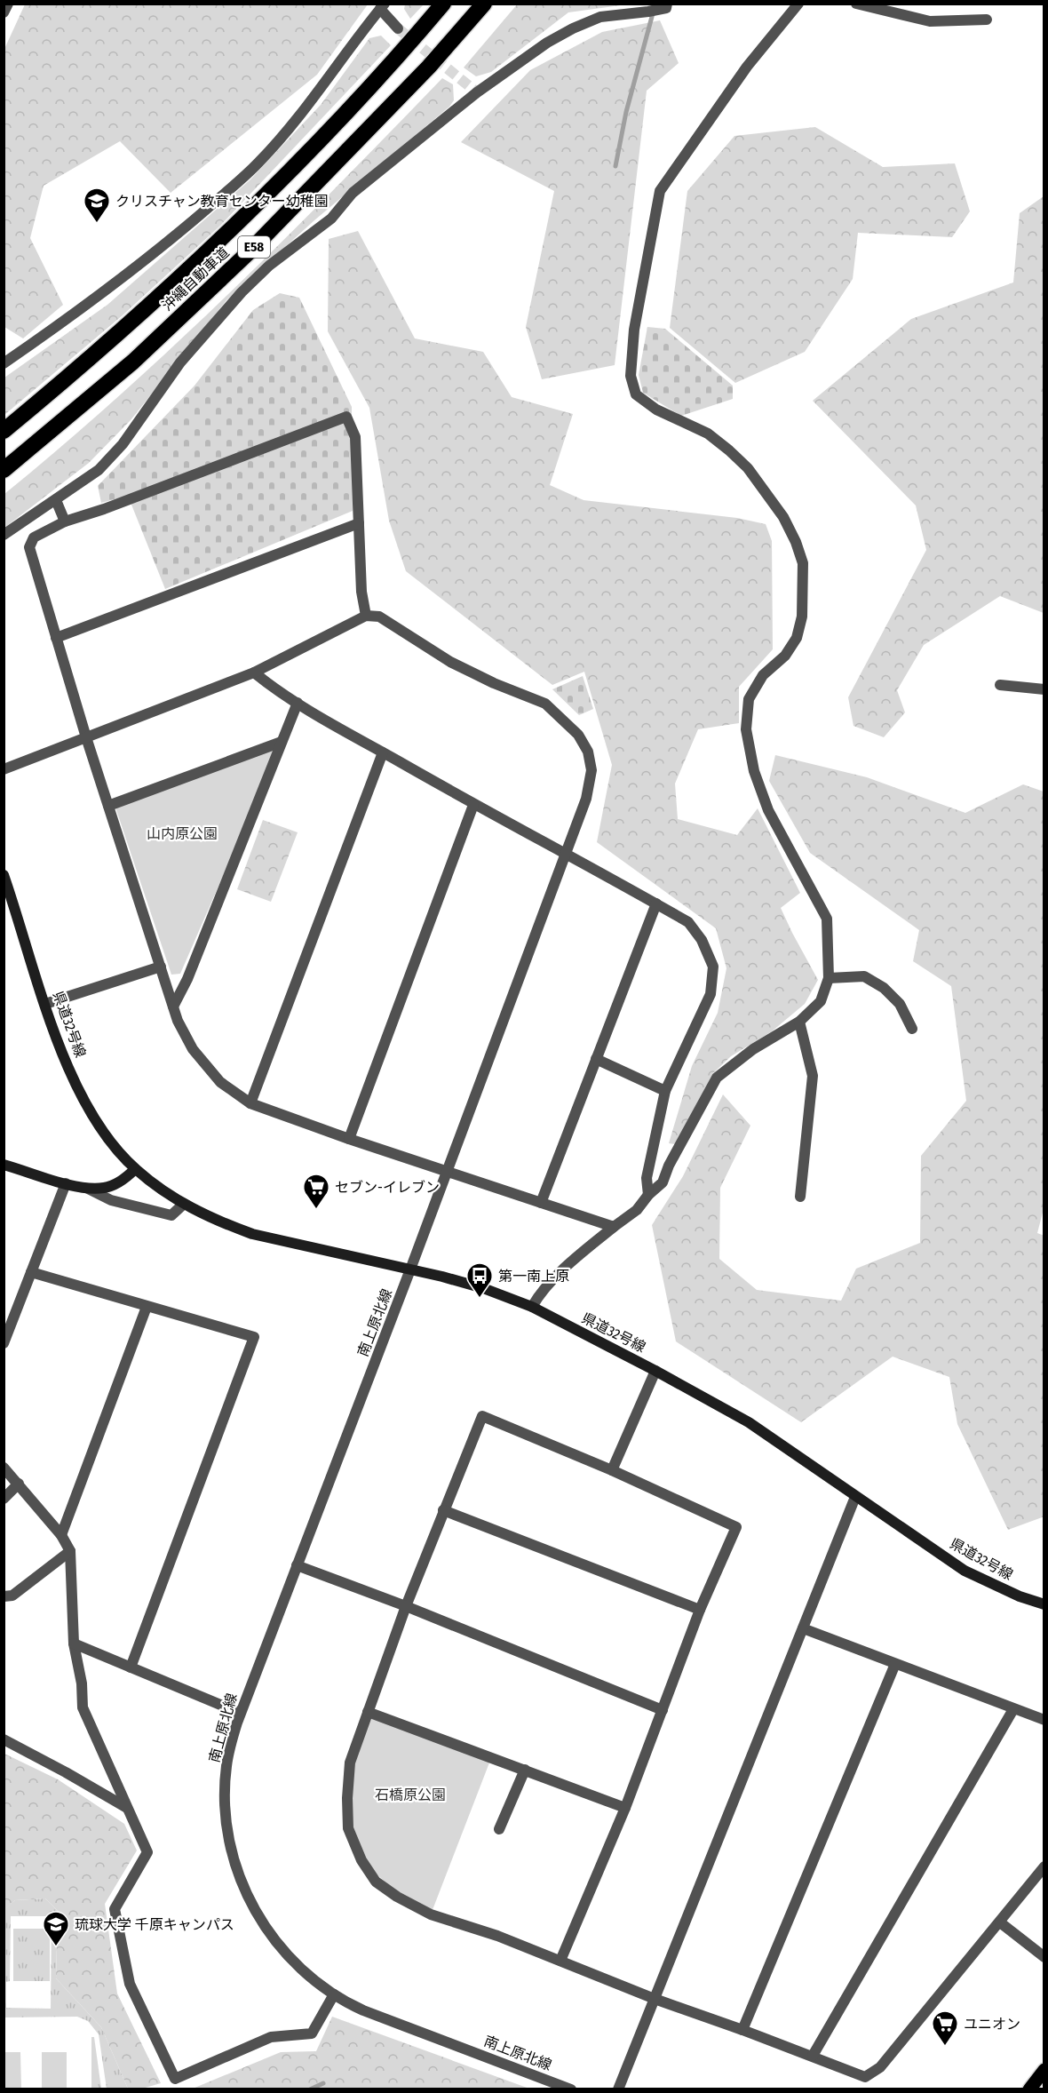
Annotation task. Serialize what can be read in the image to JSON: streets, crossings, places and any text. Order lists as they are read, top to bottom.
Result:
{
  "streets": {
    "highway": ["E58", "沖縄自動車道"],
    "main road": ["県道32号線"],
    "street": ["南上原北線"]
  },
  "crossings": [
    ["県道32号線", "南上原北線"]
  ],
  "parks": ["山内原公園", "石橋原公園"],
  "places": {
    "school or university": ["クリスチャン教育センター幼稚園", "琉球大学 千原キャンパス"],
    "supermarket": ["セブン-イレブン", "ユニオン"],
    "bus stop": ["第一南上原"]
  }
}
